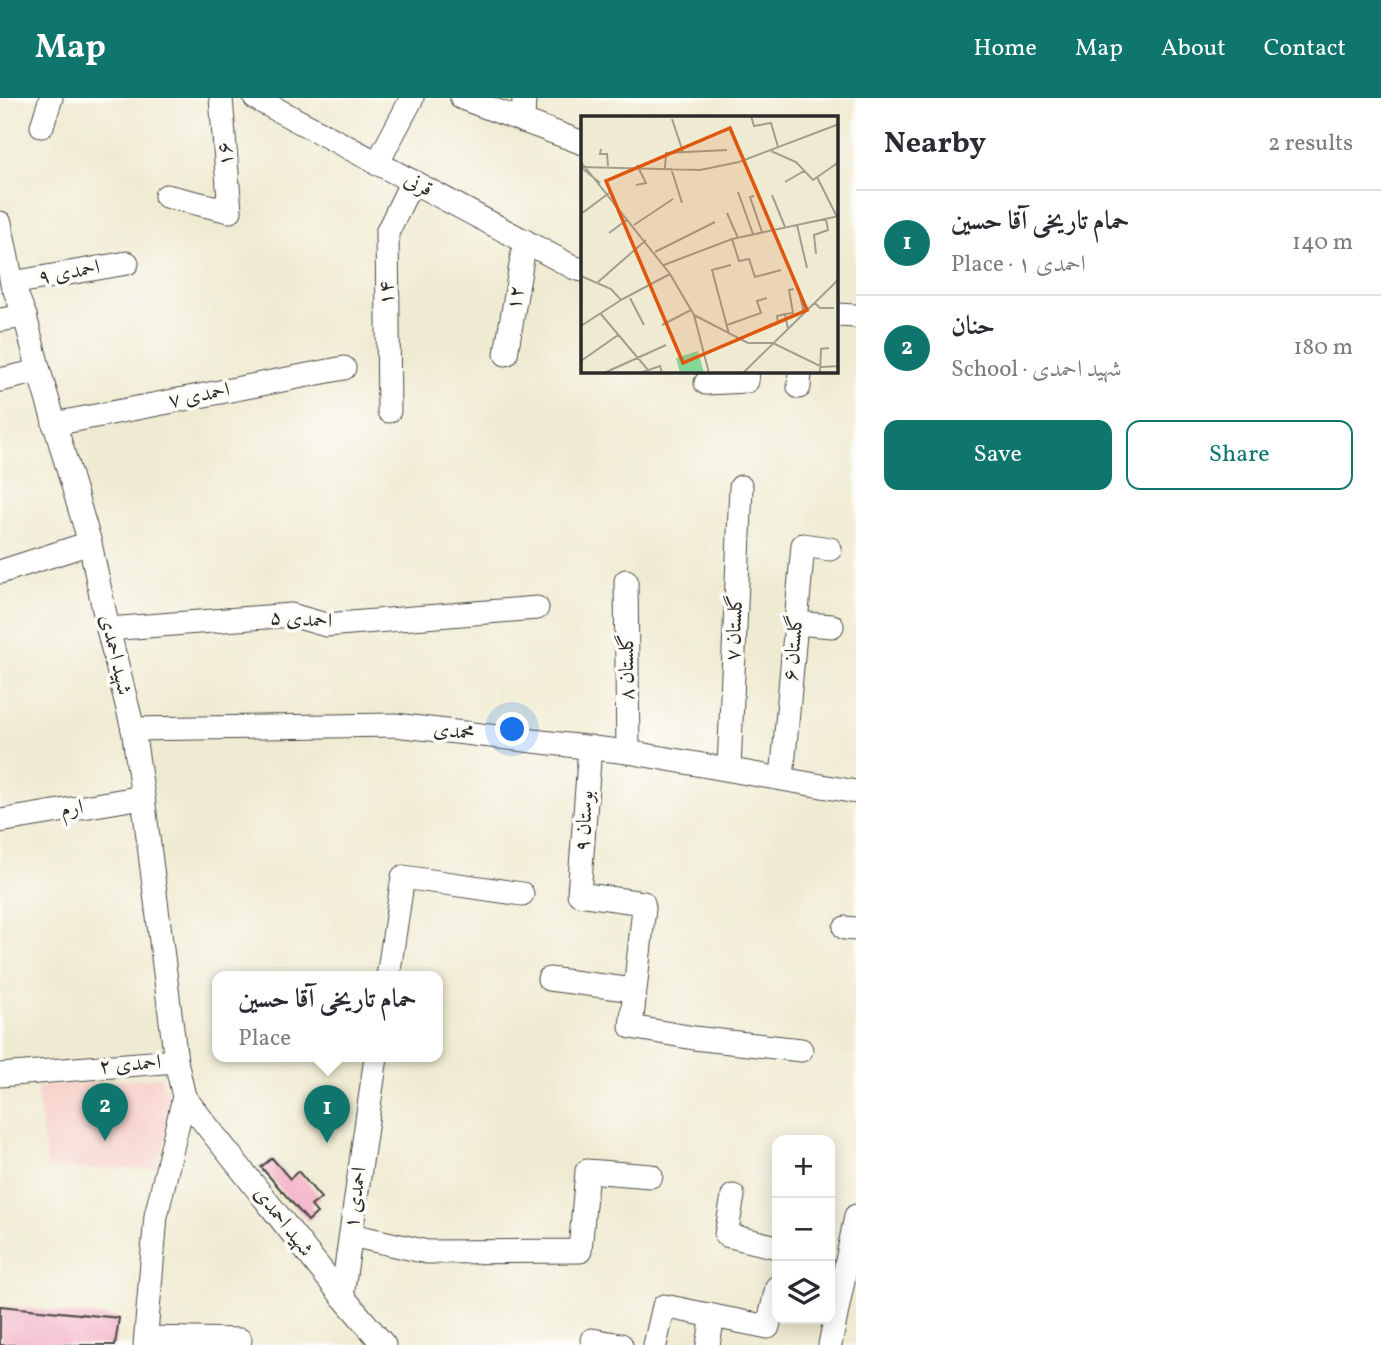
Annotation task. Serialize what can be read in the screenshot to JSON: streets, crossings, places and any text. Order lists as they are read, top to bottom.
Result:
{
  "streets": {
    "street": [
      "۱۶",
      "قرنی",
      "احمدی ۹",
      "۱۴",
      "۱۲",
      "احمدی ۷",
      "احمدی ۵",
      "گلستان ۷",
      "گلستان ۶",
      "شهید احمدی",
      "گلستان ۸",
      "محمدی",
      "ارم",
      "بوستان ۹",
      "احمدی ۲",
      "احمدی ۱"
    ]
  },
  "crossings": [
    ["قرنی", "۱۴"],
    ["قرنی", "۱۲"],
    ["احمدی ۹", "شهید احمدی"],
    ["احمدی ۷", "شهید احمدی"],
    ["احمدی ۵", "شهید احمدی"],
    ["گلستان ۷", "محمدی"],
    ["گلستان ۶", "محمدی"],
    ["شهید احمدی", "محمدی"],
    ["شهید احمدی", "ارم"],
    ["شهید احمدی", "احمدی ۲"],
    ["شهید احمدی", "احمدی ۱"],
    ["گلستان ۸", "محمدی"],
    ["محمدی", "بوستان ۹"]
  ],
  "page": {
    "header": "Map",
    "nav": [
      "Home",
      "Map",
      "About",
      "Contact"
    ],
    "heading": ["Nearby", "2 results"],
    "list": [
      {
        "mark": "1",
        "name": "حمام تاریخی آقا حسین",
        "note": "Place · احمدی ۱",
        "value": "140 m"
      },
      {
        "mark": "2",
        "name": "حنان",
        "note": "School · شهید احمدی",
        "value": "180 m"
      }
    ],
    "buttons": ["Save", "Share"],
    "popup": ["حمام تاریخی آقا حسین", "Place"],
    "pins": ["2", "1"],
    "map_buttons": ["+", "−"]
  }
}
